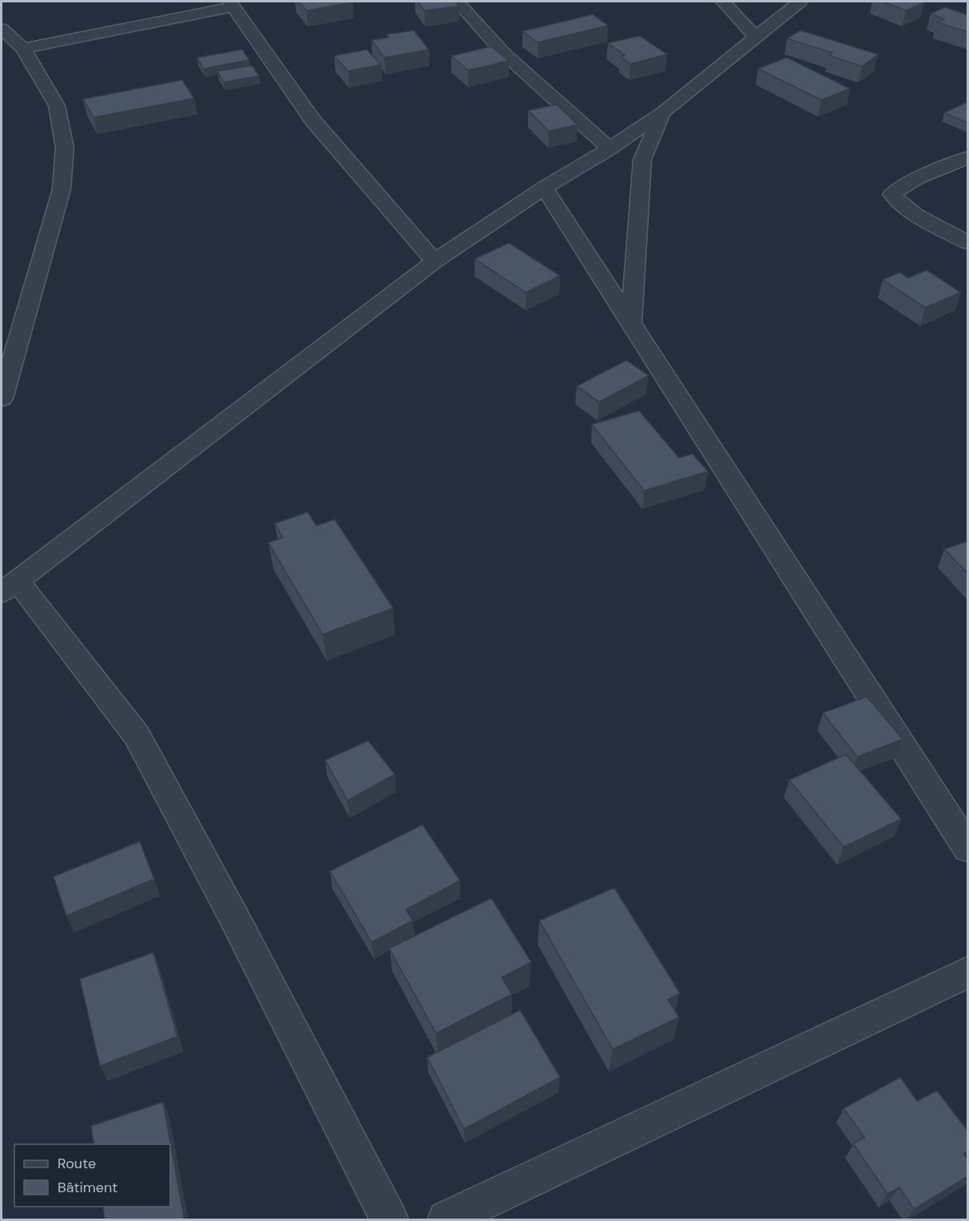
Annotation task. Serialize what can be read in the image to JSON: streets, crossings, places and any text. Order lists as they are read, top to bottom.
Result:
{
  "legend": ["Route", "Bâtiment"]
}
